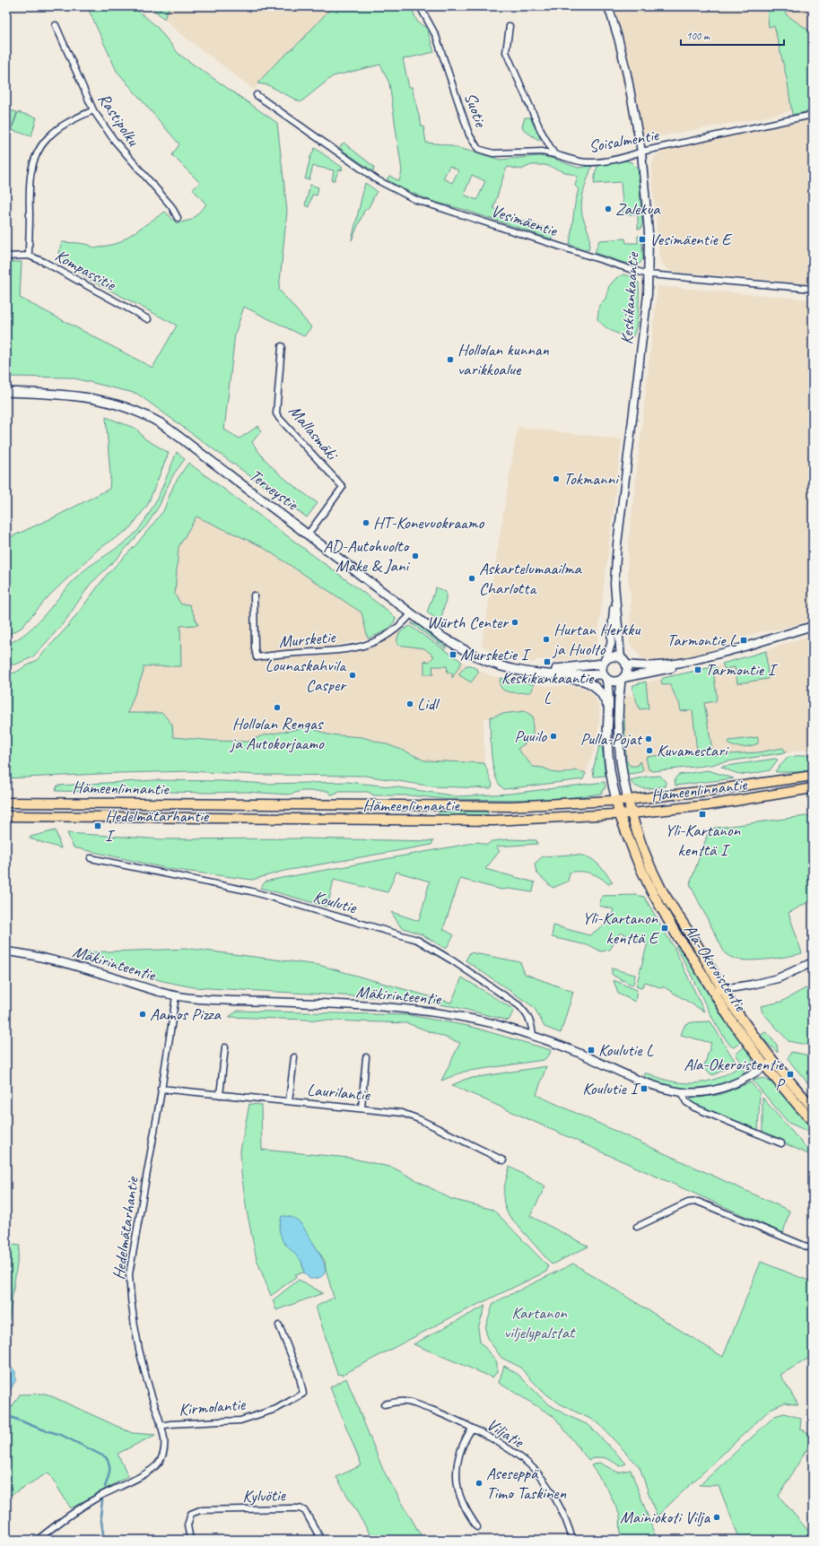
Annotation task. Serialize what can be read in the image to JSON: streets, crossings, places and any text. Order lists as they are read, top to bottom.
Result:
{
  "streets": {
    "main road": ["Terveystie", "Hämeenlinnantie", "Ala-Okeroistentie"],
    "street": [
      "Suotie",
      "Rastipolku",
      "Soisalmentie",
      "Vesimäentie",
      "Kompassitie",
      "Keskikankaantie",
      "Mallasmäki",
      "Mursketie",
      "Koulutie",
      "Mäkirinteentie",
      "Laurilantie",
      "Hedelmätarhantie",
      "Kirmolantie",
      "Viljatie",
      "Kylvötie"
    ]
  },
  "crossings": [
    ["Suotie", "Soisalmentie"],
    ["Soisalmentie", "Keskikankaantie"],
    ["Vesimäentie", "Keskikankaantie"],
    ["Keskikankaantie", "Terveystie"],
    ["Mallasmäki", "Terveystie"],
    ["Terveystie", "Mursketie"],
    ["Hämeenlinnantie", "Ala-Okeroistentie"],
    ["Koulutie", "Mäkirinteentie"],
    ["Mäkirinteentie", "Ala-Okeroistentie"],
    ["Mäkirinteentie", "Hedelmätarhantie"],
    ["Laurilantie", "Hedelmätarhantie"],
    ["Hedelmätarhantie", "Kirmolantie"]
  ],
  "parks": ["Kartanon viljelypalstat"],
  "places": {
    "other": [
      "Zalekua",
      "Hollolan kunnan varikkoalue",
      "Tokmanni",
      "HT-Konevuokraamo",
      "AD-Autohuolto Make & Jani",
      "Askartelumaailma Charlotta",
      "Würth Center",
      "Hurtan Herkku ja Huolto",
      "Lounaskahvila Casper",
      "Lidl",
      "Hollolan Rengas ja Autokorjaamo",
      "Puuilo",
      "Pulla-Pojat",
      "Kuvamestari",
      "Aamos Pizza",
      "Aseseppä Timo Taskinen",
      "Mainiokoti Vilja"
    ],
    "transit": [
      "Vesimäentie E",
      "Tarmontie L",
      "Mursketie I",
      "Keskikankaantie L",
      "Tarmontie I",
      "Yli-Kartanon kenttä I",
      "Hedelmätarhantie I",
      "Yli-Kartanon kenttä E",
      "Koulutie L",
      "Ala-Okeroistentie P",
      "Koulutie I"
    ]
  },
  "scale_bar": "100 m"
}
